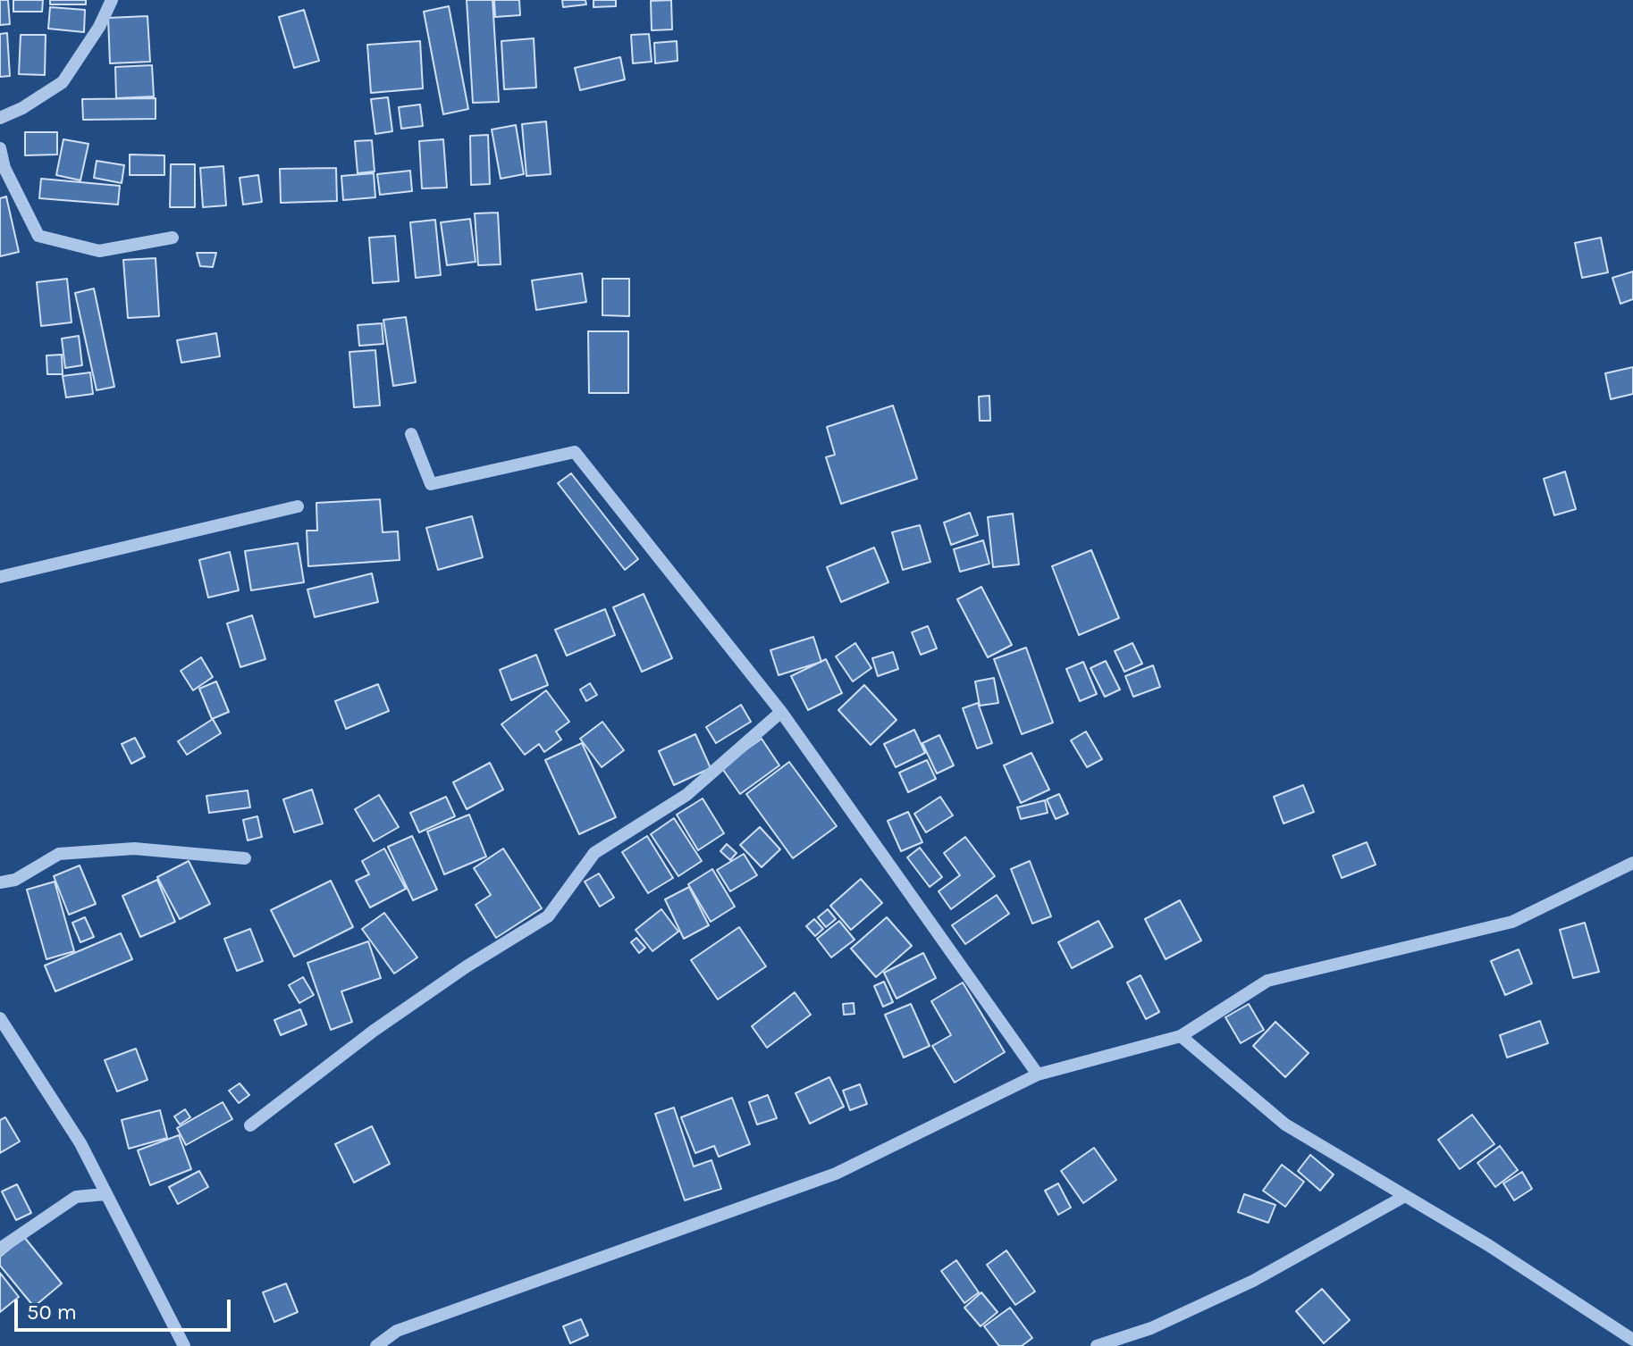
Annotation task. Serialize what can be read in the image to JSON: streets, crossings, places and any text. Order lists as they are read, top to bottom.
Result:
{
  "scale_bar": "50 m"
}
